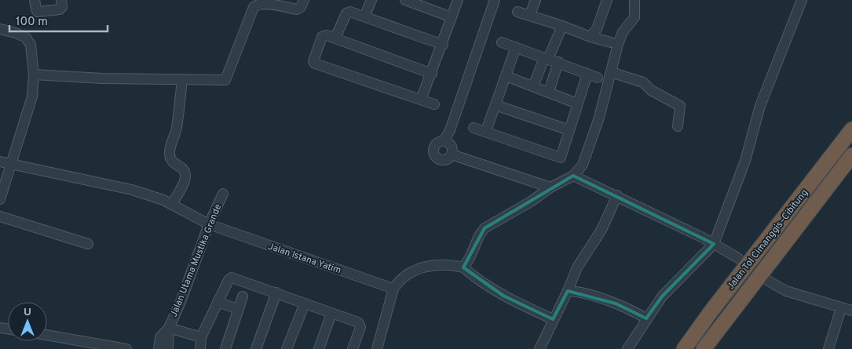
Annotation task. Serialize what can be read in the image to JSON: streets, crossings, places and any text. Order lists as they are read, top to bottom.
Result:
{
  "streets": {
    "highway": ["Jalan Tol Cimanggis–Cibitung"],
    "street": ["Jalan Istana Yatim", "Jalan Utama Mustika Grande"]
  },
  "crossings": [
    ["Jalan Istana Yatim", "Jalan Utama Mustika Grande"]
  ],
  "scale_bar": "100 m",
  "north": "top"
}
